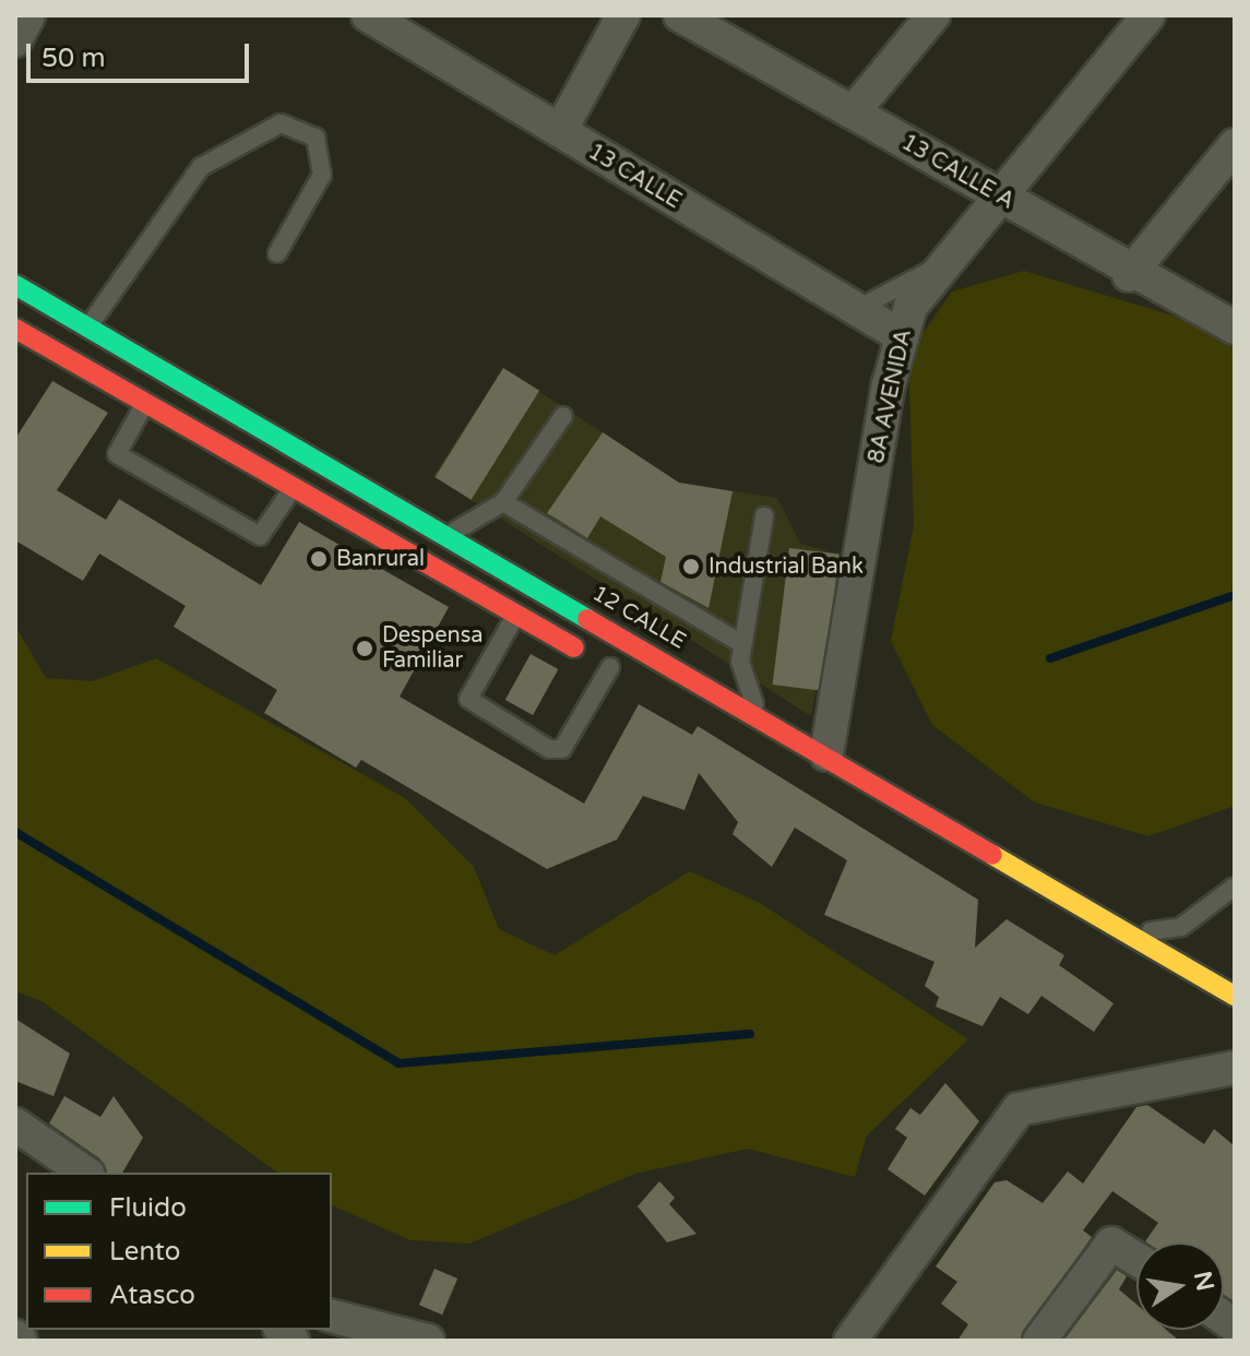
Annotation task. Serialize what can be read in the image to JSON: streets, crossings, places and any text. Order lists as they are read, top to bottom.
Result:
{
  "streets": {
    "main road": ["12 CALLE"],
    "street": ["13 CALLE A", "13 CALLE", "8A AVENIDA"]
  },
  "crossings": [
    ["13 CALLE A", "8A AVENIDA"],
    ["13 CALLE", "8A AVENIDA"],
    ["8A AVENIDA", "12 CALLE"]
  ],
  "places": ["Banrural", "Industrial Bank", "Despensa Familiar"],
  "legend": ["Fluido", "Lento", "Atasco"],
  "scale_bar": "50 m",
  "north": "right"
}
